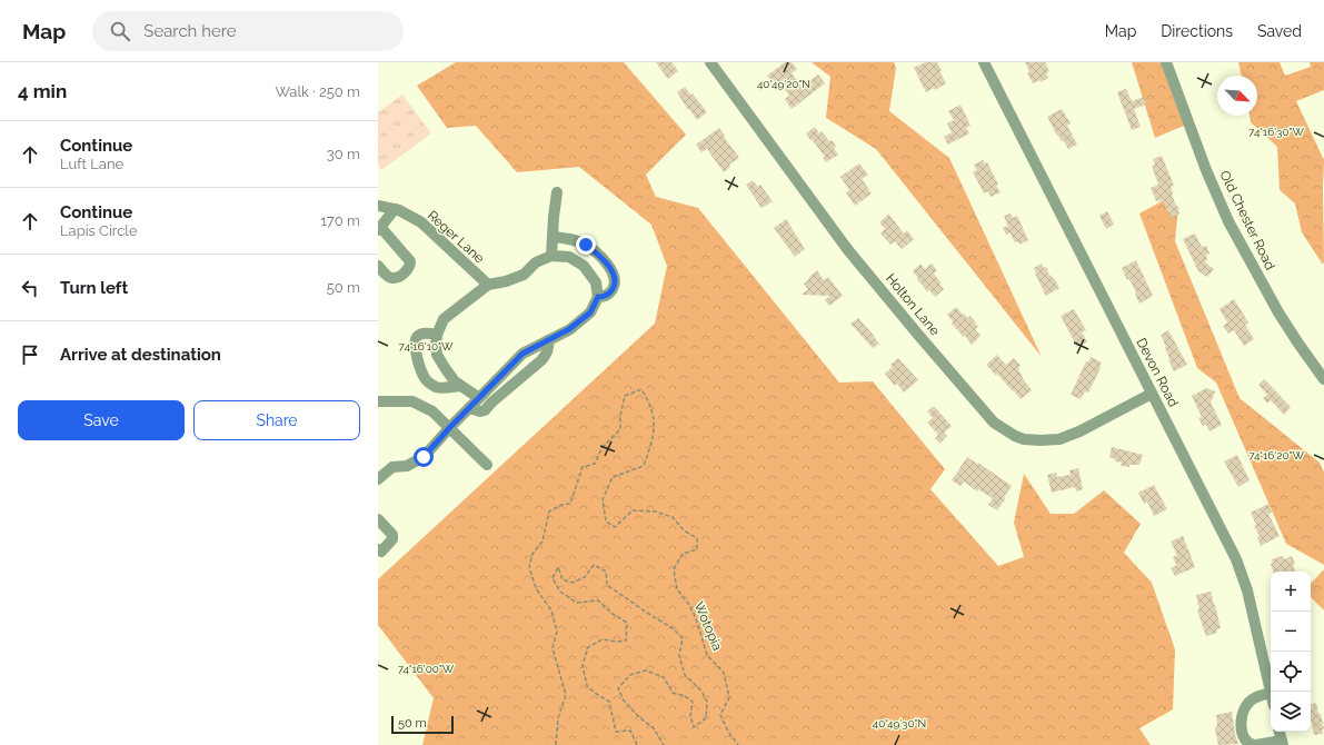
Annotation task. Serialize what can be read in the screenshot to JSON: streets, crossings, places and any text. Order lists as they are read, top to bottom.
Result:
{
  "streets": {
    "street": [
      "Old Chester Road",
      "Reger Lane",
      "Holton Lane",
      "Devon Road"
    ],
    "path": ["Wotopia"]
  },
  "crossings": [
    ["Holton Lane", "Devon Road"]
  ],
  "scale_bar": "50 m",
  "north": "bottom right",
  "page": {
    "header": "Map",
    "search": "Search here",
    "nav": ["Map", "Directions", "Saved"],
    "heading": ["4 min", "Walk · 250 m"],
    "list": [
      ["Continue", "Luft Lane", "30 m"],
      ["Continue", "Lapis Circle", "170 m"],
      ["Turn left", "50 m"],
      "Arrive at destination"
    ],
    "buttons": ["Save", "Share"],
    "map_buttons": ["+", "−"],
    "scale": "50 m"
  },
  "coordinates": [
    "40°49'20\"N",
    "74°16'30\"W",
    "74°16'10\"W",
    "74°16'20\"W",
    "74°16'00\"W",
    "40°49'30\"N"
  ]
}
